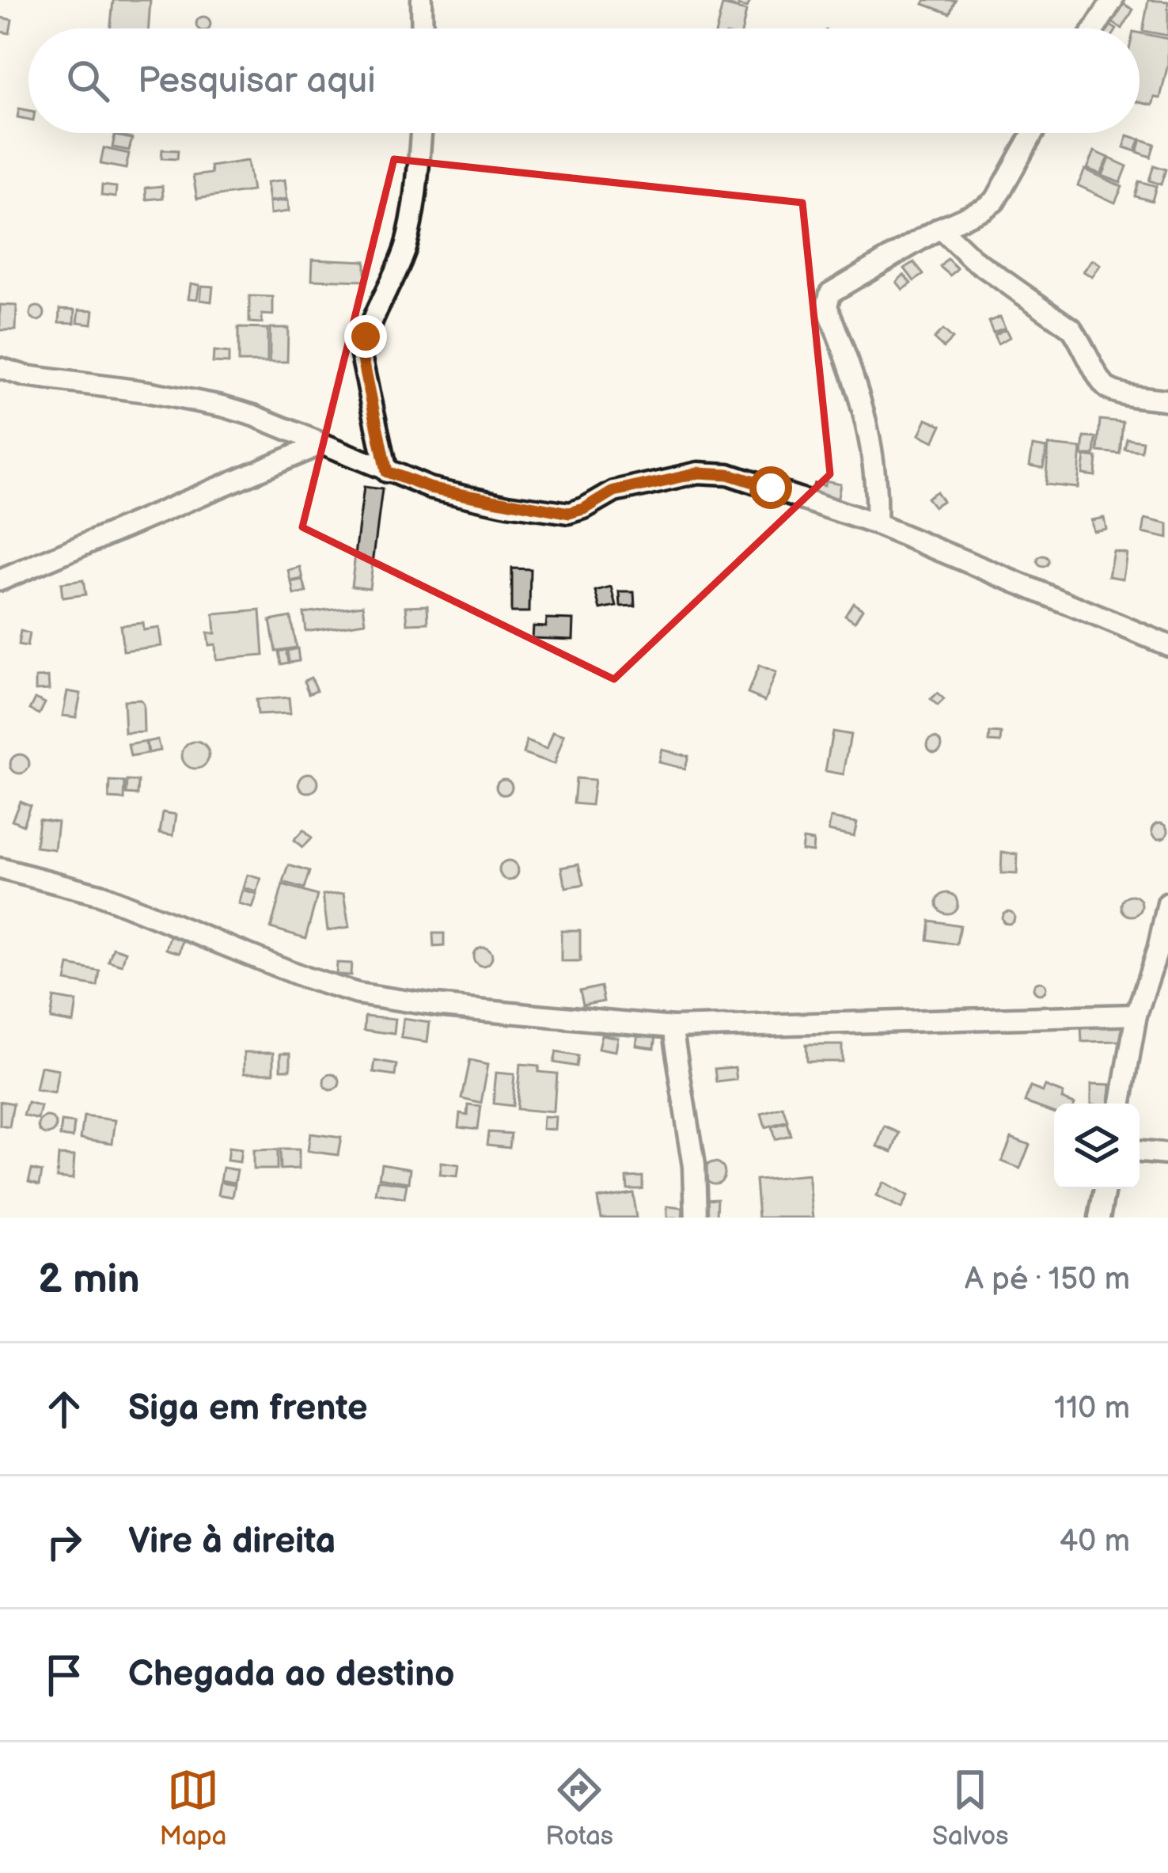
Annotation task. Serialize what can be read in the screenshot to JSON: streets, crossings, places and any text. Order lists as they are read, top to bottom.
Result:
{
  "page": {
    "search": "Pesquisar aqui",
    "heading": ["2 min", "A pé · 150 m"],
    "list": [
      ["Siga em frente", "110 m"],
      ["Vire à direita", "40 m"],
      "Chegada ao destino"
    ],
    "nav": ["Mapa", "Rotas", "Salvos"]
  }
}
